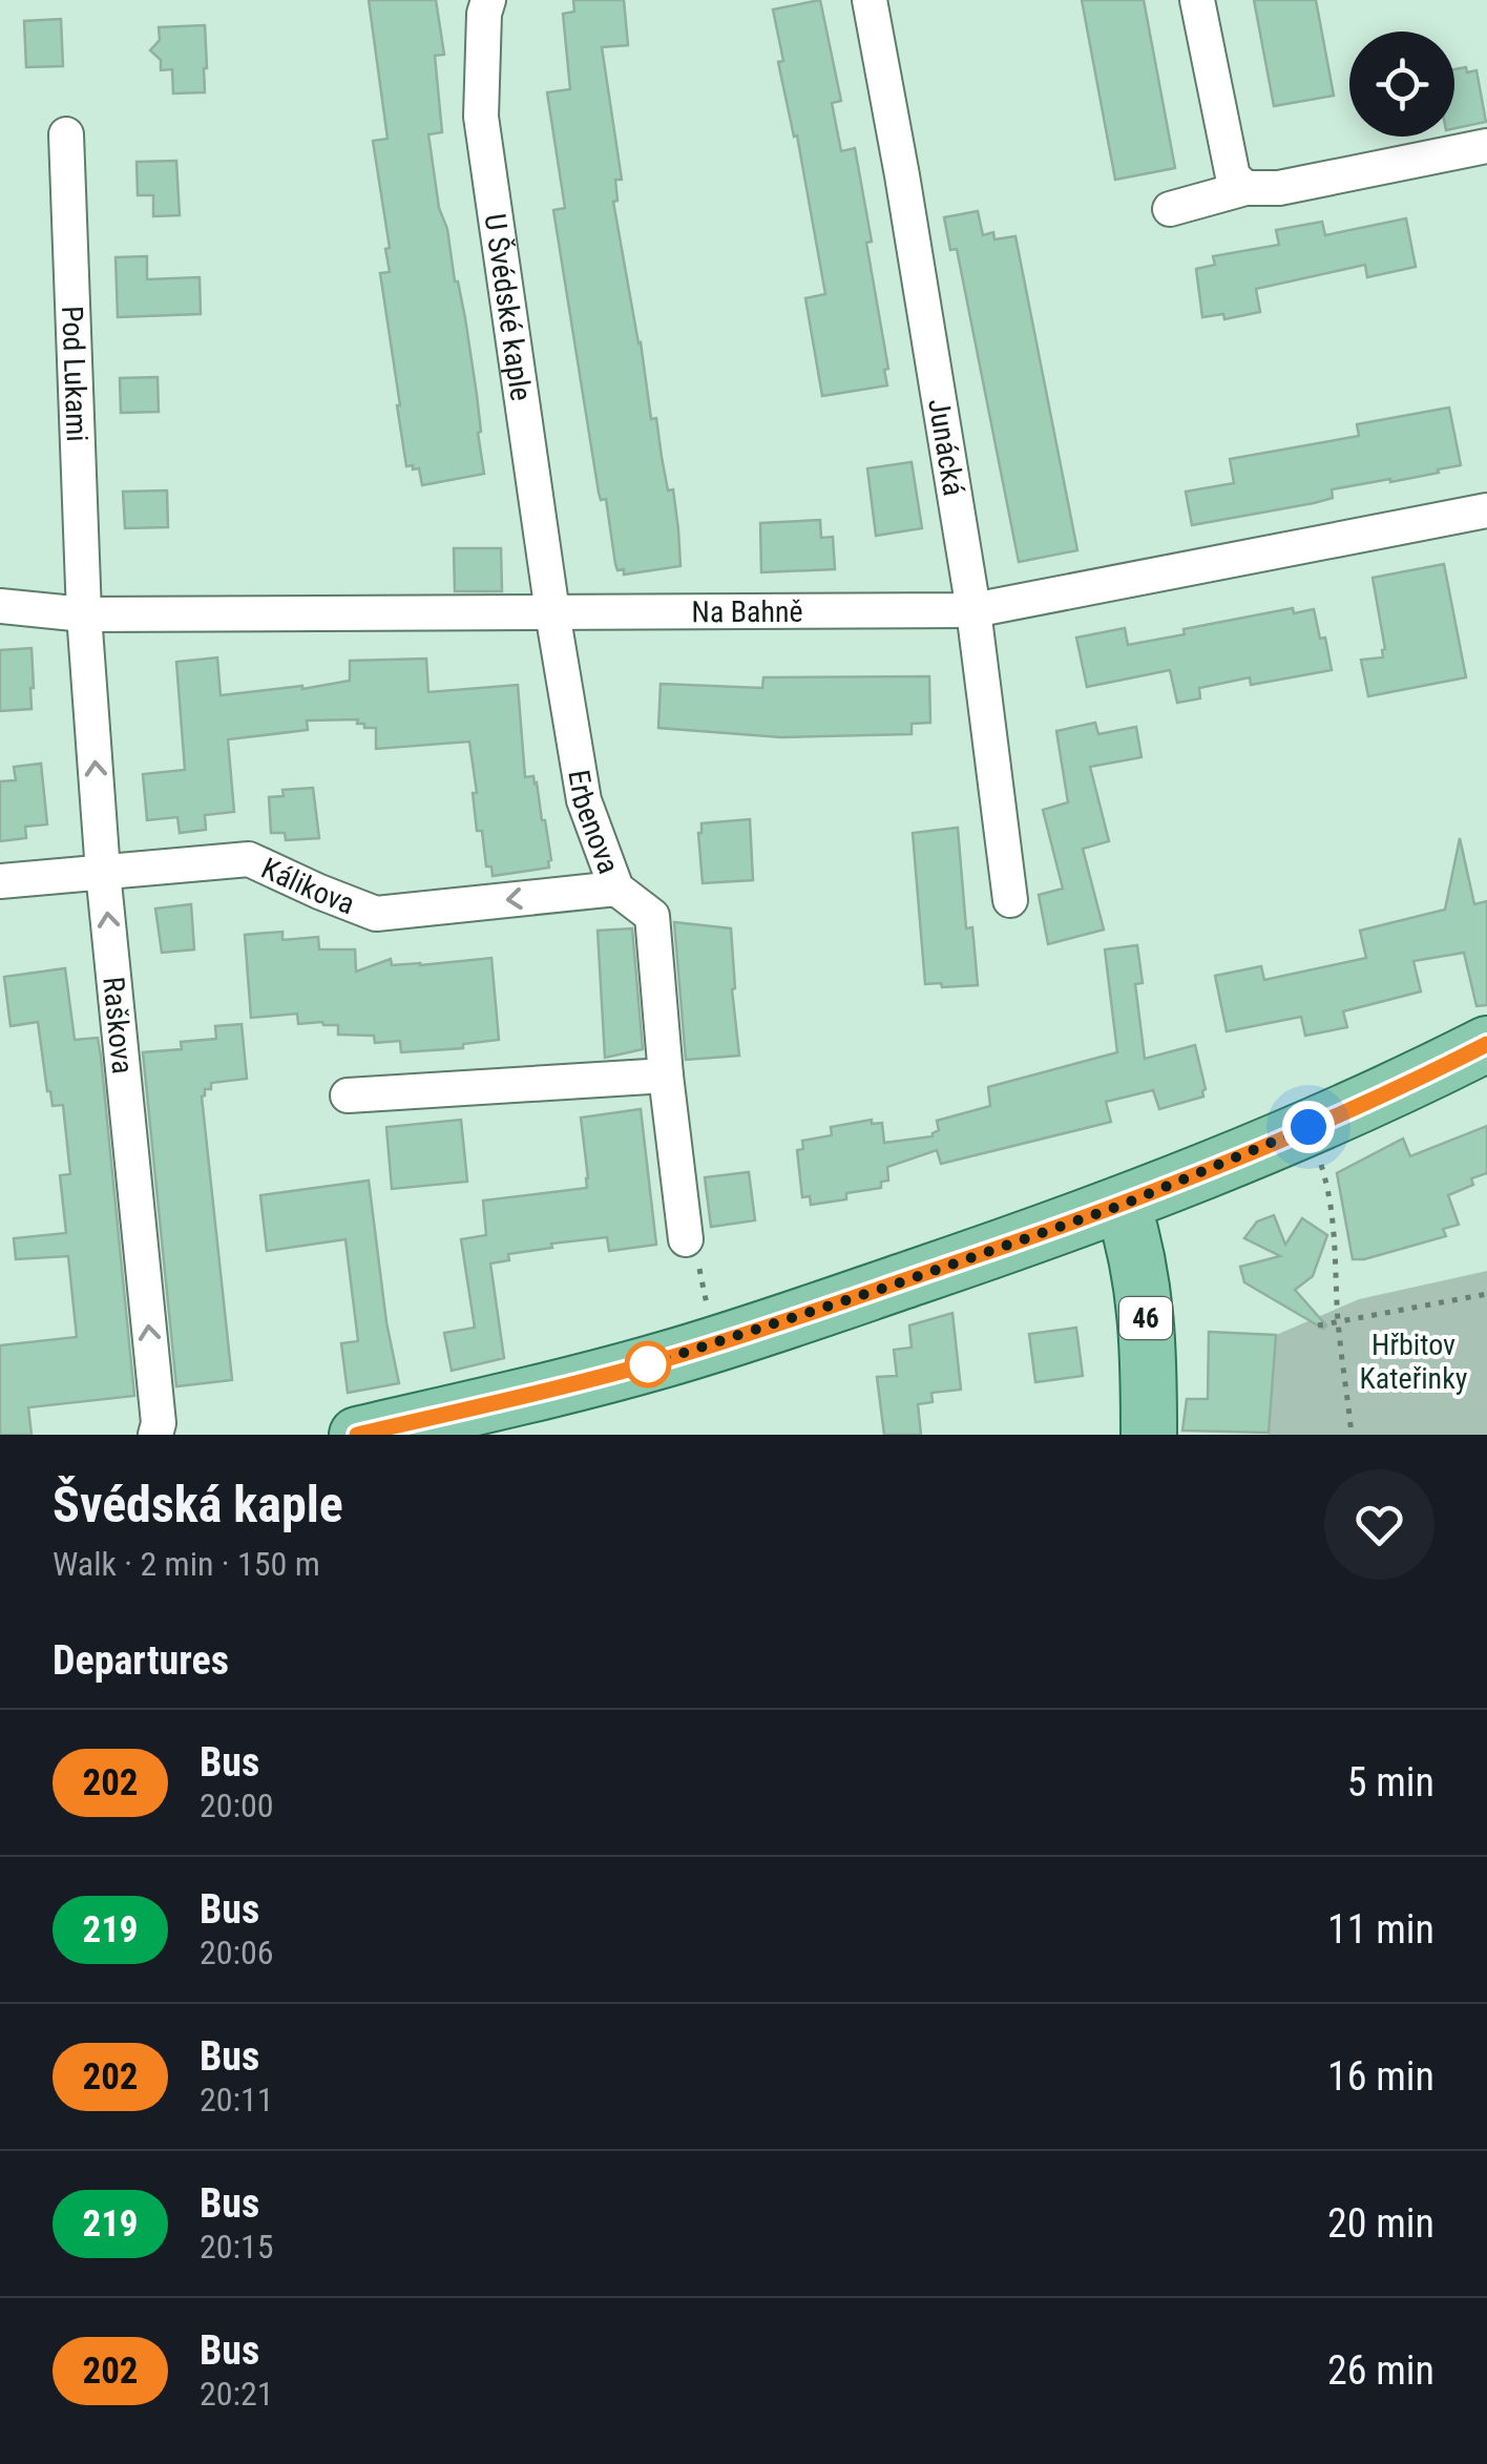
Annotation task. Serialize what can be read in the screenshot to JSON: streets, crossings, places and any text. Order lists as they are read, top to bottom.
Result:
{
  "streets": {
    "main road": ["46"],
    "street": [
      "U Švédské kaple",
      "Pod Lukami",
      "Junácká",
      "Na Bahně",
      "Erbenova",
      "Kálikova",
      "Raškova"
    ]
  },
  "crossings": [
    ["U Švédské kaple", "Na Bahně"],
    ["U Švédské kaple", "Erbenova"],
    ["Pod Lukami", "Na Bahně"],
    ["Pod Lukami", "Raškova"],
    ["Junácká", "Na Bahně"],
    ["Na Bahně", "Erbenova"],
    ["Na Bahně", "Raškova"],
    ["Erbenova", "Kálikova"],
    ["Kálikova", "Raškova"]
  ],
  "one_way": ["Raškova"],
  "parks": ["Hřbitov Kateřinky"],
  "lines": ["bus line 202"],
  "page": {
    "heading": [
      ["Švédská kaple", "Walk · 2 min · 150 m"],
      "Departures"
    ],
    "list": [
      {
        "mark": "202",
        "name": "Bus",
        "note": "20:00",
        "value": "5 min"
      },
      {
        "mark": "219",
        "name": "Bus",
        "note": "20:06",
        "value": "11 min"
      },
      {
        "mark": "202",
        "name": "Bus",
        "note": "20:11",
        "value": "16 min"
      },
      {
        "mark": "219",
        "name": "Bus",
        "note": "20:15",
        "value": "20 min"
      },
      {
        "mark": "202",
        "name": "Bus",
        "note": "20:21",
        "value": "26 min"
      }
    ]
  }
}
